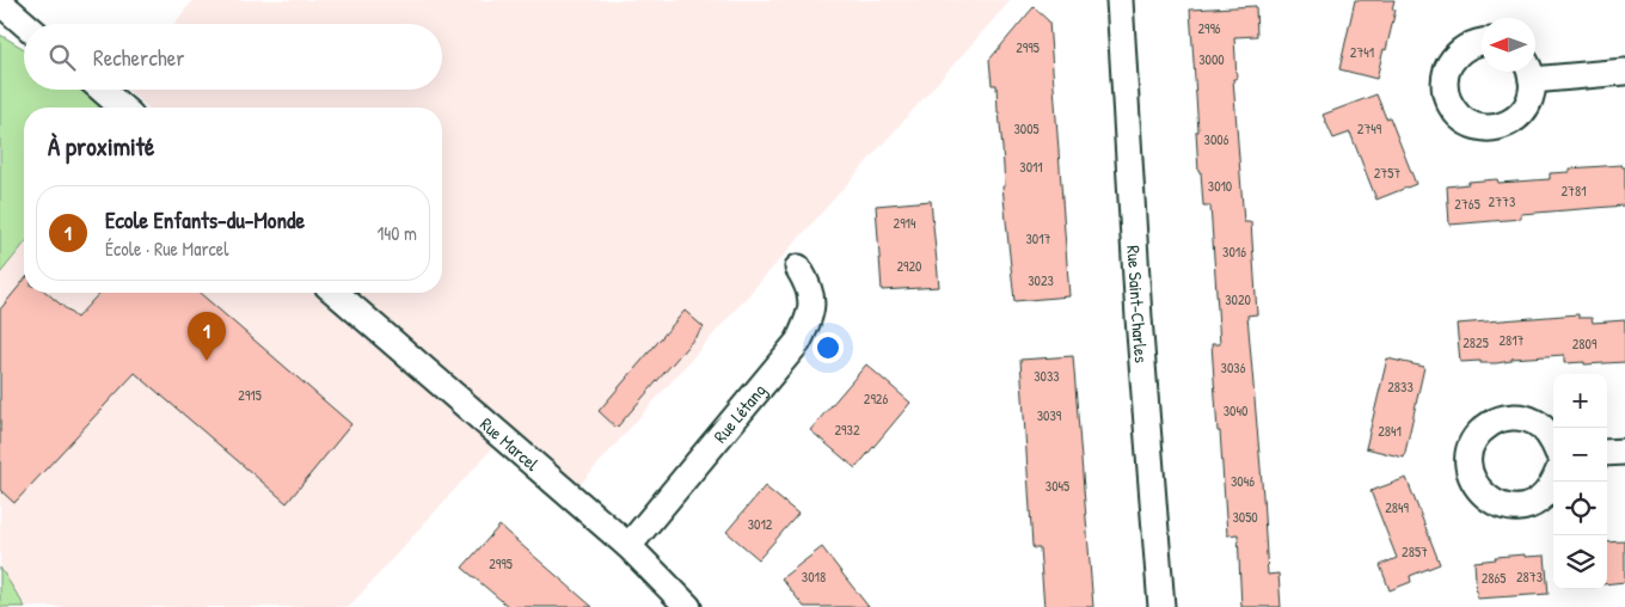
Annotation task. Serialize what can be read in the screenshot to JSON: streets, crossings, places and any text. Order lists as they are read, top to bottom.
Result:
{
  "streets": {
    "street": ["Rue Saint-Charles", "Rue Létang", "Rue Marcel"]
  },
  "crossings": [
    ["Rue Létang", "Rue Marcel"]
  ],
  "house_numbers": [
    "2996",
    "2995",
    "2741",
    "3000",
    "3005",
    "2749",
    "3006",
    "3011",
    "2757",
    "3010",
    "2781",
    "2773",
    "2765",
    "2914",
    "3017",
    "3016",
    "2920",
    "3023",
    "3020",
    "2817",
    "2825",
    "2809",
    "3036",
    "3033",
    "2833",
    "2915",
    "2926",
    "3040",
    "3039",
    "2932",
    "2841",
    "3046",
    "3045",
    "2849",
    "3050",
    "3012",
    "2857",
    "2995",
    "3018",
    "2873",
    "2865"
  ],
  "north": "left",
  "page": {
    "search": "Rechercher",
    "heading": "À proximité",
    "list": [
      {
        "mark": "1",
        "name": "Ecole Enfants-du-Monde",
        "note": "École · Rue Marcel",
        "value": "140 m"
      }
    ],
    "pins": "1",
    "map_buttons": ["+", "−"]
  }
}
